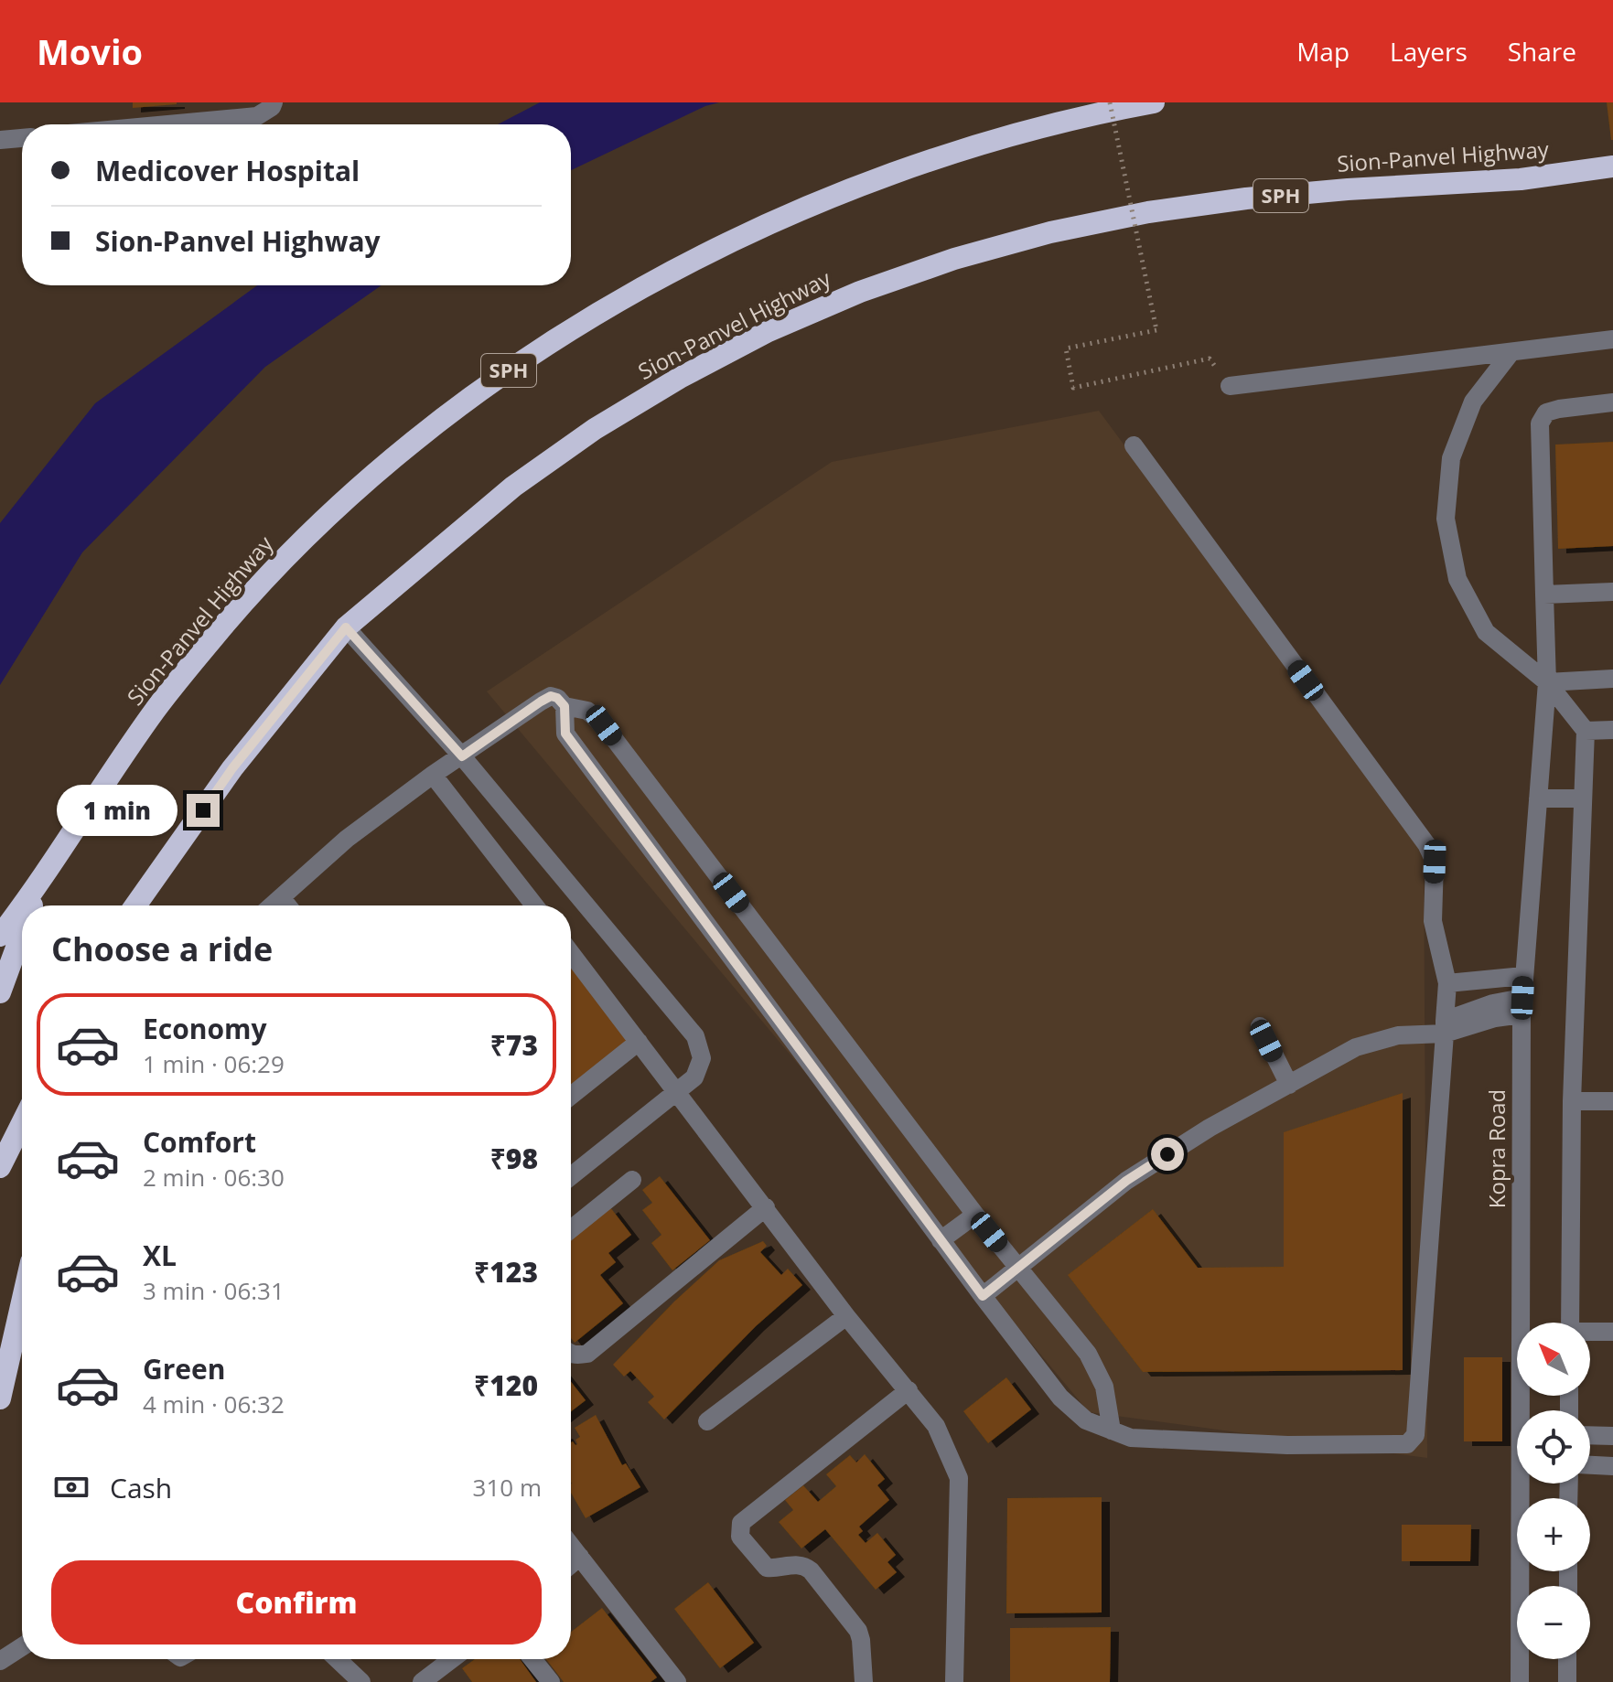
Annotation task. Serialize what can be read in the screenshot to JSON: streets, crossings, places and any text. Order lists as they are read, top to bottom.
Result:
{
  "streets": {
    "highway": ["Sion-Panvel Highway", "SPH"],
    "street": ["Kopra Road"]
  },
  "crossings": [
    ["Sion-Panvel Highway", "SPH"]
  ],
  "north": "top left",
  "page": {
    "header": "Movio",
    "nav": ["Map", "Layers", "Share"],
    "banner": ["Medicover Hospital", "Sion-Panvel Highway"],
    "bubble": "1 min",
    "heading": "Choose a ride",
    "list": [
      {
        "name": "Economy",
        "note": "1 min · 06:29",
        "value": "₹73"
      },
      {
        "name": "Comfort",
        "note": "2 min · 06:30",
        "value": "₹98"
      },
      {
        "name": "XL",
        "note": "3 min · 06:31",
        "value": "₹123"
      },
      {
        "name": "Green",
        "note": "4 min · 06:32",
        "value": "₹120"
      }
    ],
    "map_buttons": ["+", "−"],
    "pay": ["Cash", "310 m"],
    "buttons": "Confirm"
  }
}
